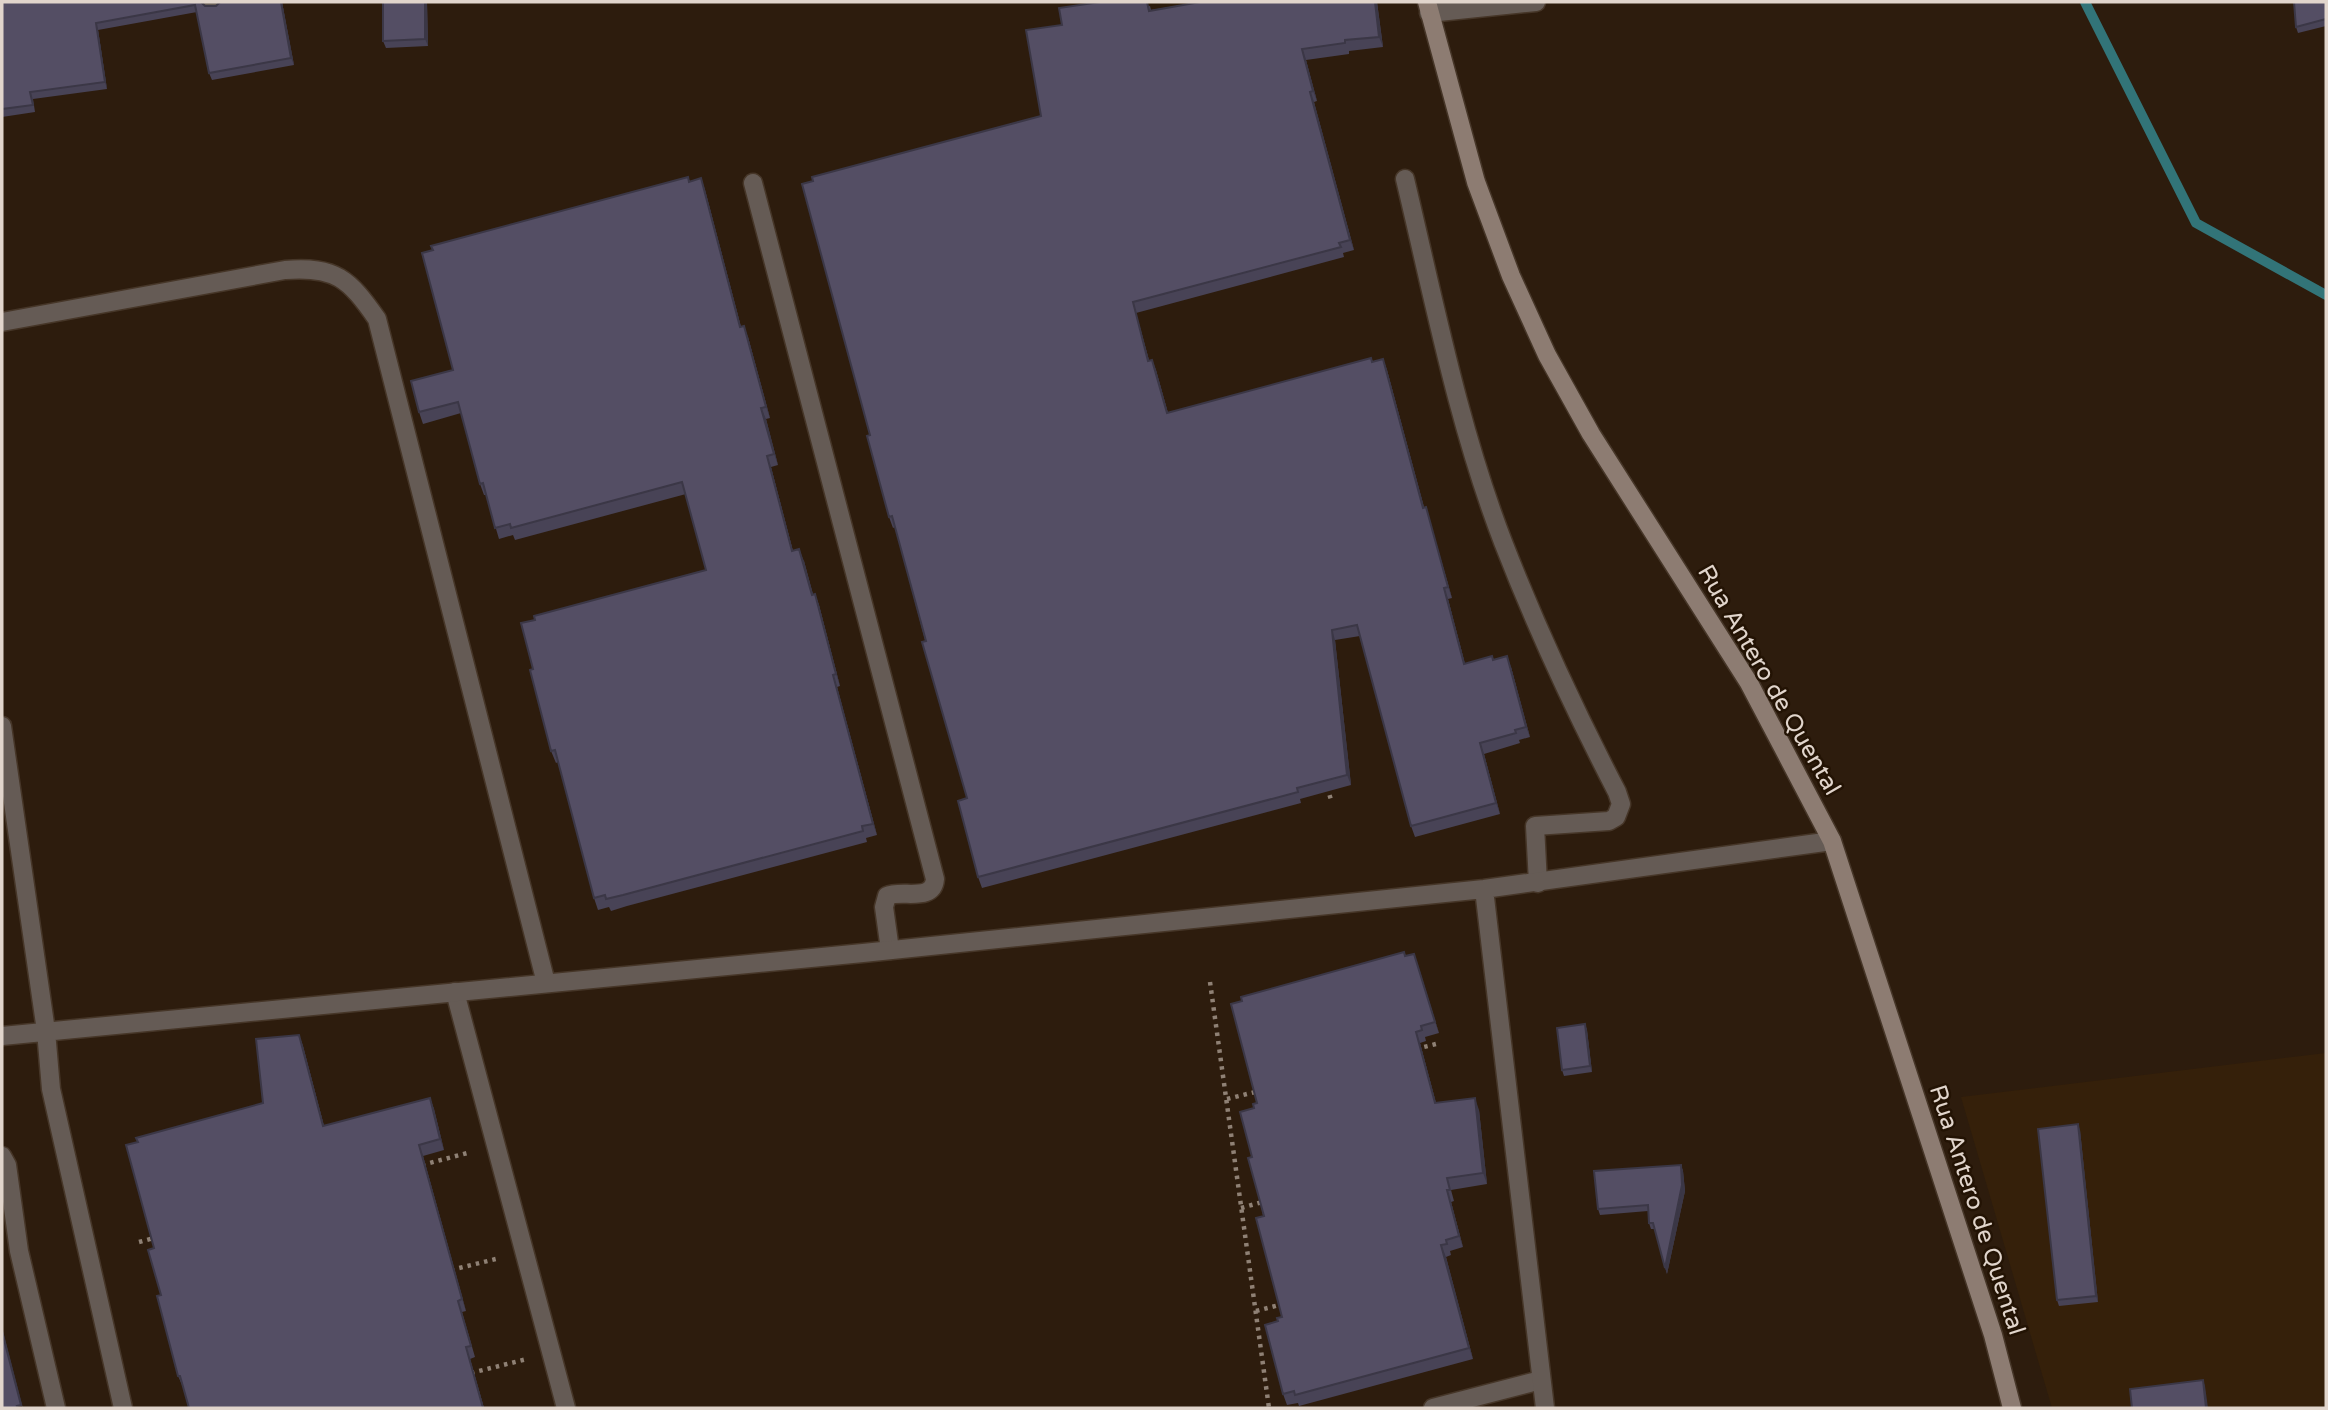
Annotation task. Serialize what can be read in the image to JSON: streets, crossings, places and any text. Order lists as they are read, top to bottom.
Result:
{
  "streets": {
    "street": ["Rua Antero de Quental"]
  }
}
